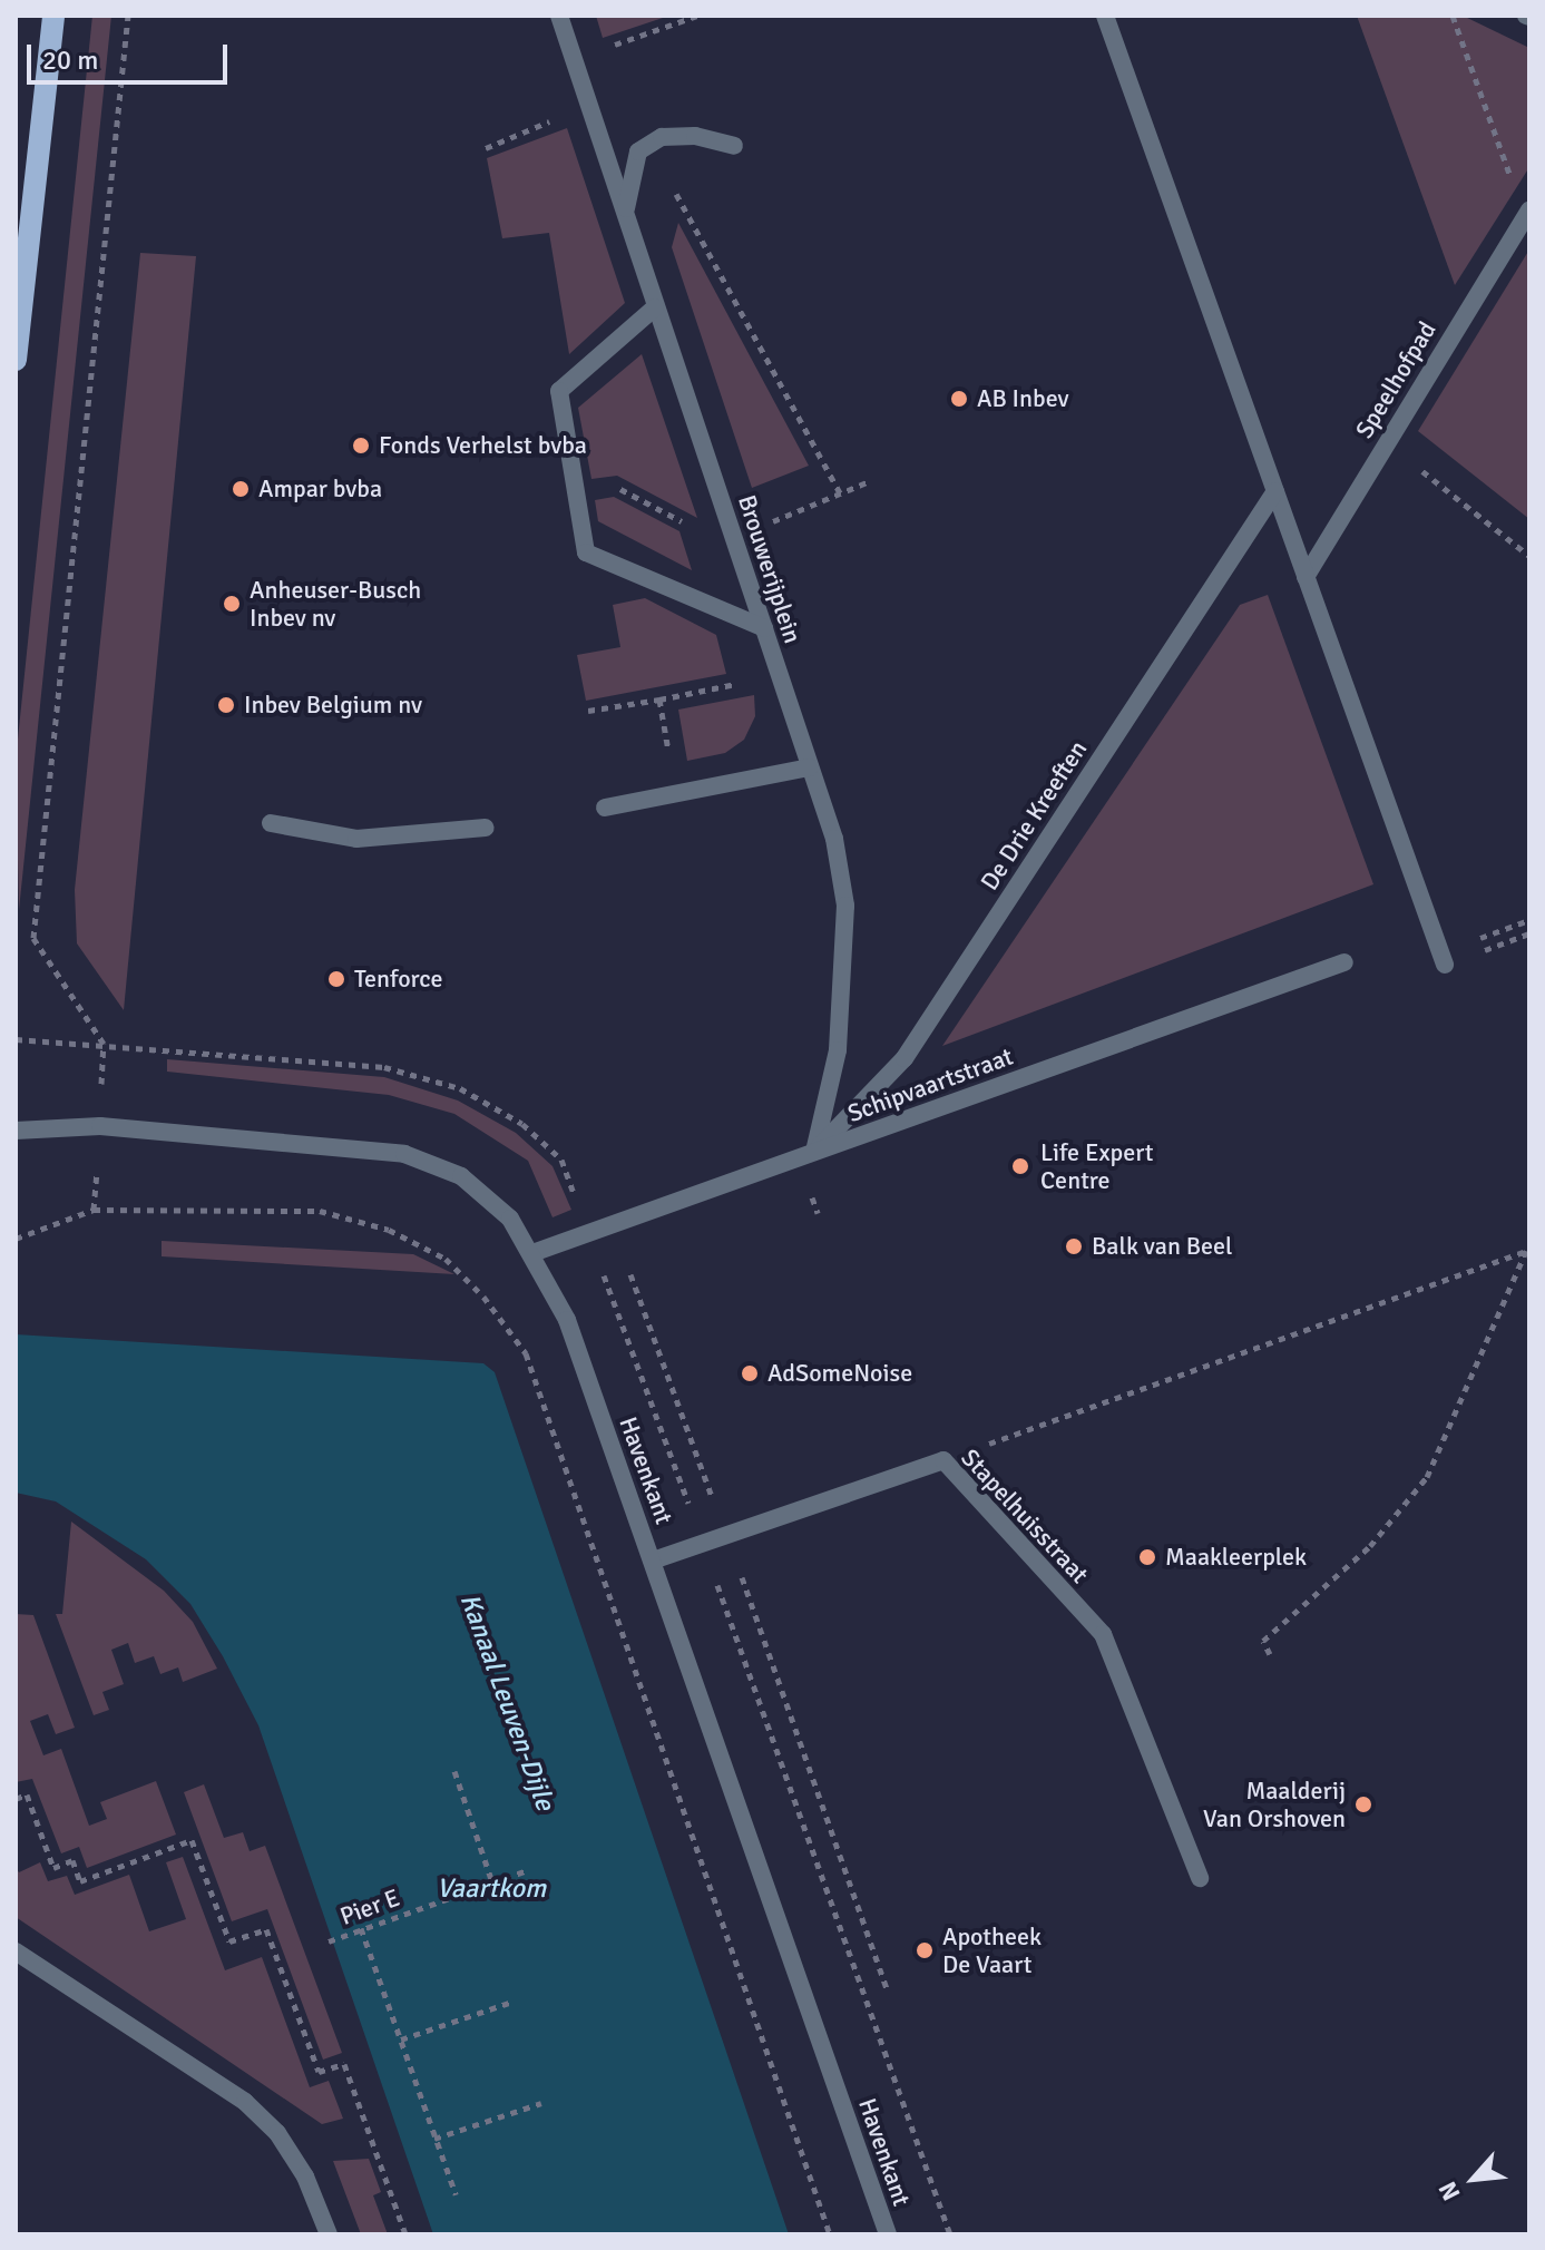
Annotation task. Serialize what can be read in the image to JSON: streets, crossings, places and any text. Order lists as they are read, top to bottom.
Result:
{
  "streets": {
    "street": [
      "Speelhofpad",
      "Brouwerijplein",
      "De Drie Kreeften",
      "Schipvaartstraat",
      "Havenkant",
      "Stapelhuisstraat"
    ],
    "path": ["Pier E"]
  },
  "crossings": [
    ["Brouwerijplein", "De Drie Kreeften"],
    ["Brouwerijplein", "Schipvaartstraat"],
    ["De Drie Kreeften", "Schipvaartstraat"],
    ["Schipvaartstraat", "Havenkant"],
    ["Havenkant", "Stapelhuisstraat"]
  ],
  "water": ["Kanaal Leuven-Dijle", "Vaartkom"],
  "places": [
    "AB Inbev",
    "Fonds Verhelst bvba",
    "Ampar bvba",
    "Anheuser-Busch Inbev nv",
    "Inbev Belgium nv",
    "Tenforce",
    "Life Expert Centre",
    "Balk van Beel",
    "AdSomeNoise",
    "Maakleerplek",
    "Maalderij Van Orshoven",
    "Apotheek De Vaart"
  ],
  "scale_bar": "20 m",
  "north": "bottom left"
}
